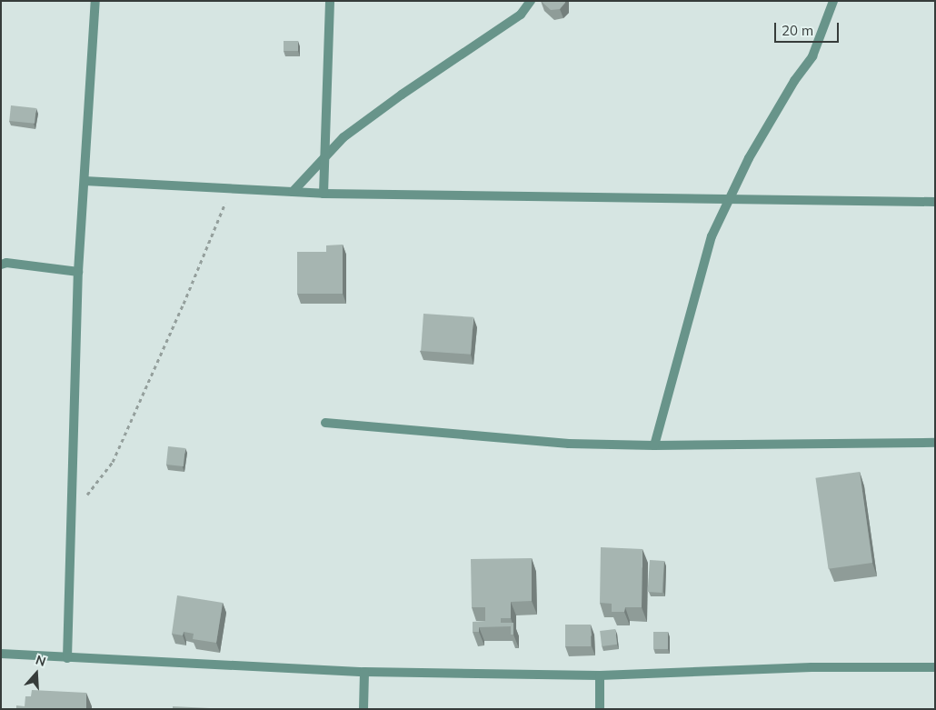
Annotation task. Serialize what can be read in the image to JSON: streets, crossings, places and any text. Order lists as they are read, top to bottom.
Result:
{
  "scale_bar": "20 m",
  "north": "top"
}
